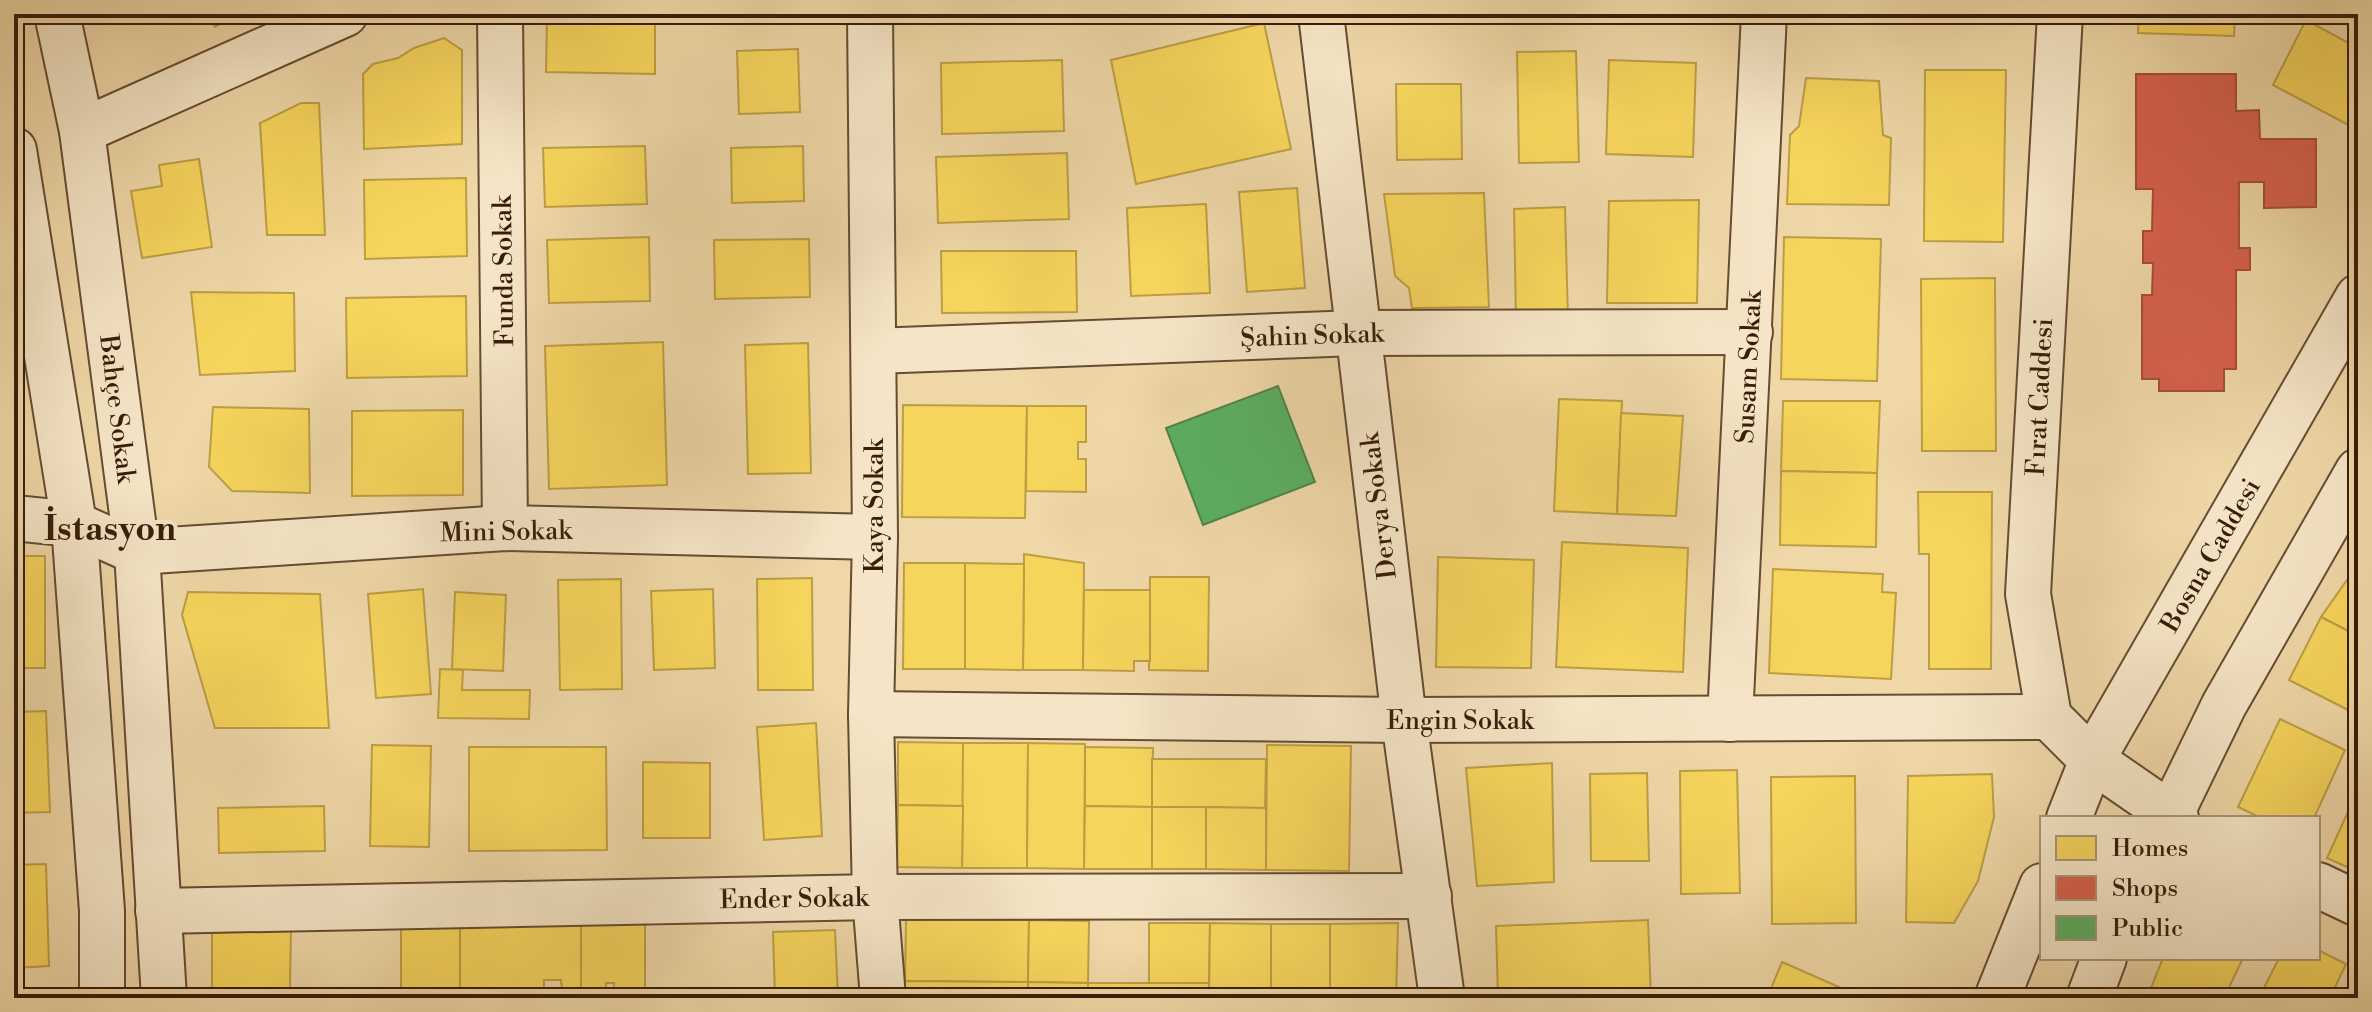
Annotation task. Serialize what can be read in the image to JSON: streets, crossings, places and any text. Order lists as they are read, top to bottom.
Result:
{
  "streets": {
    "street": [
      "Funda Sokak",
      "Şahin Sokak",
      "Susam Sokak",
      "Fırat Caddesi",
      "Bahçe Sokak",
      "Kaya Sokak",
      "Derya Sokak",
      "Mini Sokak",
      "Bosna Caddesi",
      "Engin Sokak",
      "Ender Sokak"
    ]
  },
  "crossings": [
    ["Funda Sokak", "Mini Sokak"],
    ["Şahin Sokak", "Susam Sokak"],
    ["Şahin Sokak", "Kaya Sokak"],
    ["Şahin Sokak", "Derya Sokak"],
    ["Susam Sokak", "Engin Sokak"],
    ["Fırat Caddesi", "Engin Sokak"],
    ["Bahçe Sokak", "Mini Sokak"],
    ["Bahçe Sokak", "Ender Sokak"],
    ["Kaya Sokak", "Mini Sokak"],
    ["Kaya Sokak", "Engin Sokak"],
    ["Kaya Sokak", "Ender Sokak"],
    ["Derya Sokak", "Engin Sokak"],
    ["Derya Sokak", "Ender Sokak"]
  ],
  "districts": ["İstasyon"],
  "legend": ["Homes", "Shops", "Public"]
}
